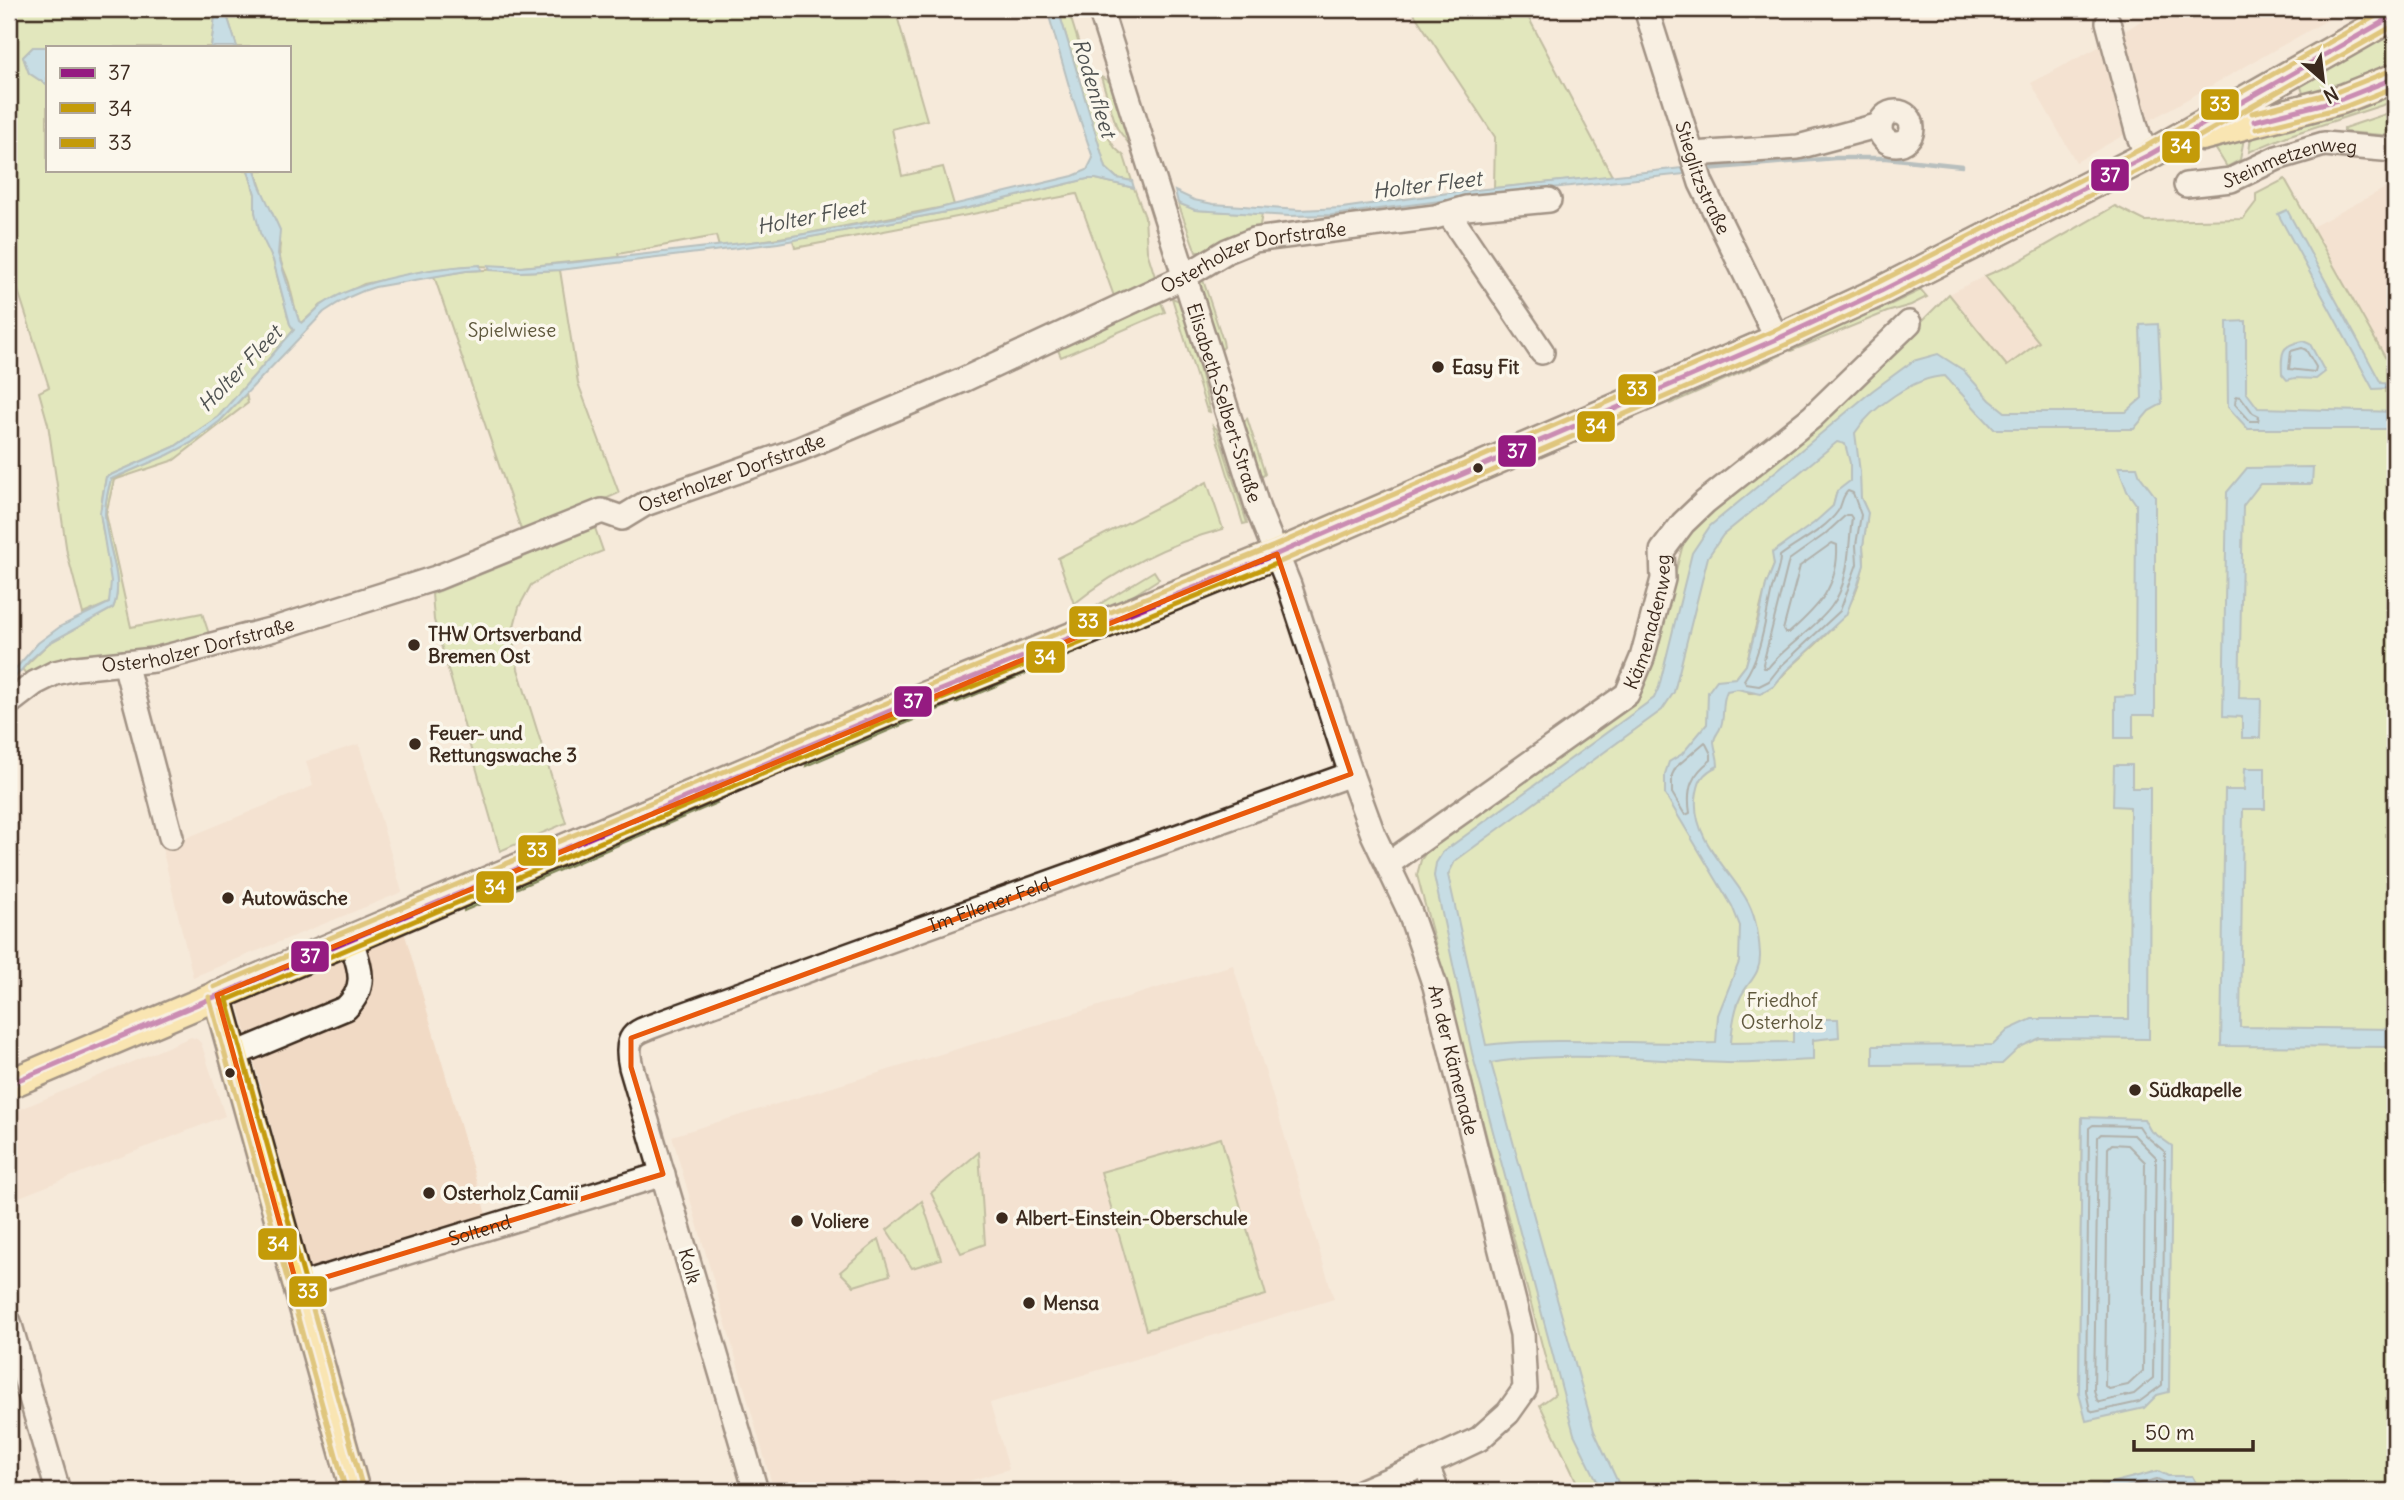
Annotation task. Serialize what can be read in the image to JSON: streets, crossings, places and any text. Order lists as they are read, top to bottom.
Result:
{
  "streets": {
    "street": [
      "Steinmetzenweg",
      "Stieglitzstraße",
      "Osterholzer Dorfstraße",
      "Elisabeth-Selbert-Straße",
      "Kämenadenweg",
      "Im Ellener Feld",
      "An der Kämenade",
      "Soltend",
      "Kolk"
    ]
  },
  "crossings": [
    ["Osterholzer Dorfstraße", "Elisabeth-Selbert-Straße"],
    ["Elisabeth-Selbert-Straße", "An der Kämenade"],
    ["Kämenadenweg", "An der Kämenade"],
    ["Im Ellener Feld", "An der Kämenade"],
    ["Im Ellener Feld", "Kolk"],
    ["Soltend", "Kolk"]
  ],
  "water": ["Rodenfleet", "Holter Fleet"],
  "parks": ["Spielwiese", "Friedhof Osterholz"],
  "places": [
    "Easy Fit",
    "THW Ortsverband Bremen Ost",
    "Feuer- und Rettungswache 3",
    "Autowäsche",
    "Südkapelle",
    "Osterholz Camii",
    "Albert-Einstein-Oberschule",
    "Voliere",
    "Mensa"
  ],
  "lines": ["transit line 33", "transit line 37", "transit line 34"],
  "legend": ["37", "34", "33"],
  "scale_bar": "50 m",
  "north": "bottom right"
}
